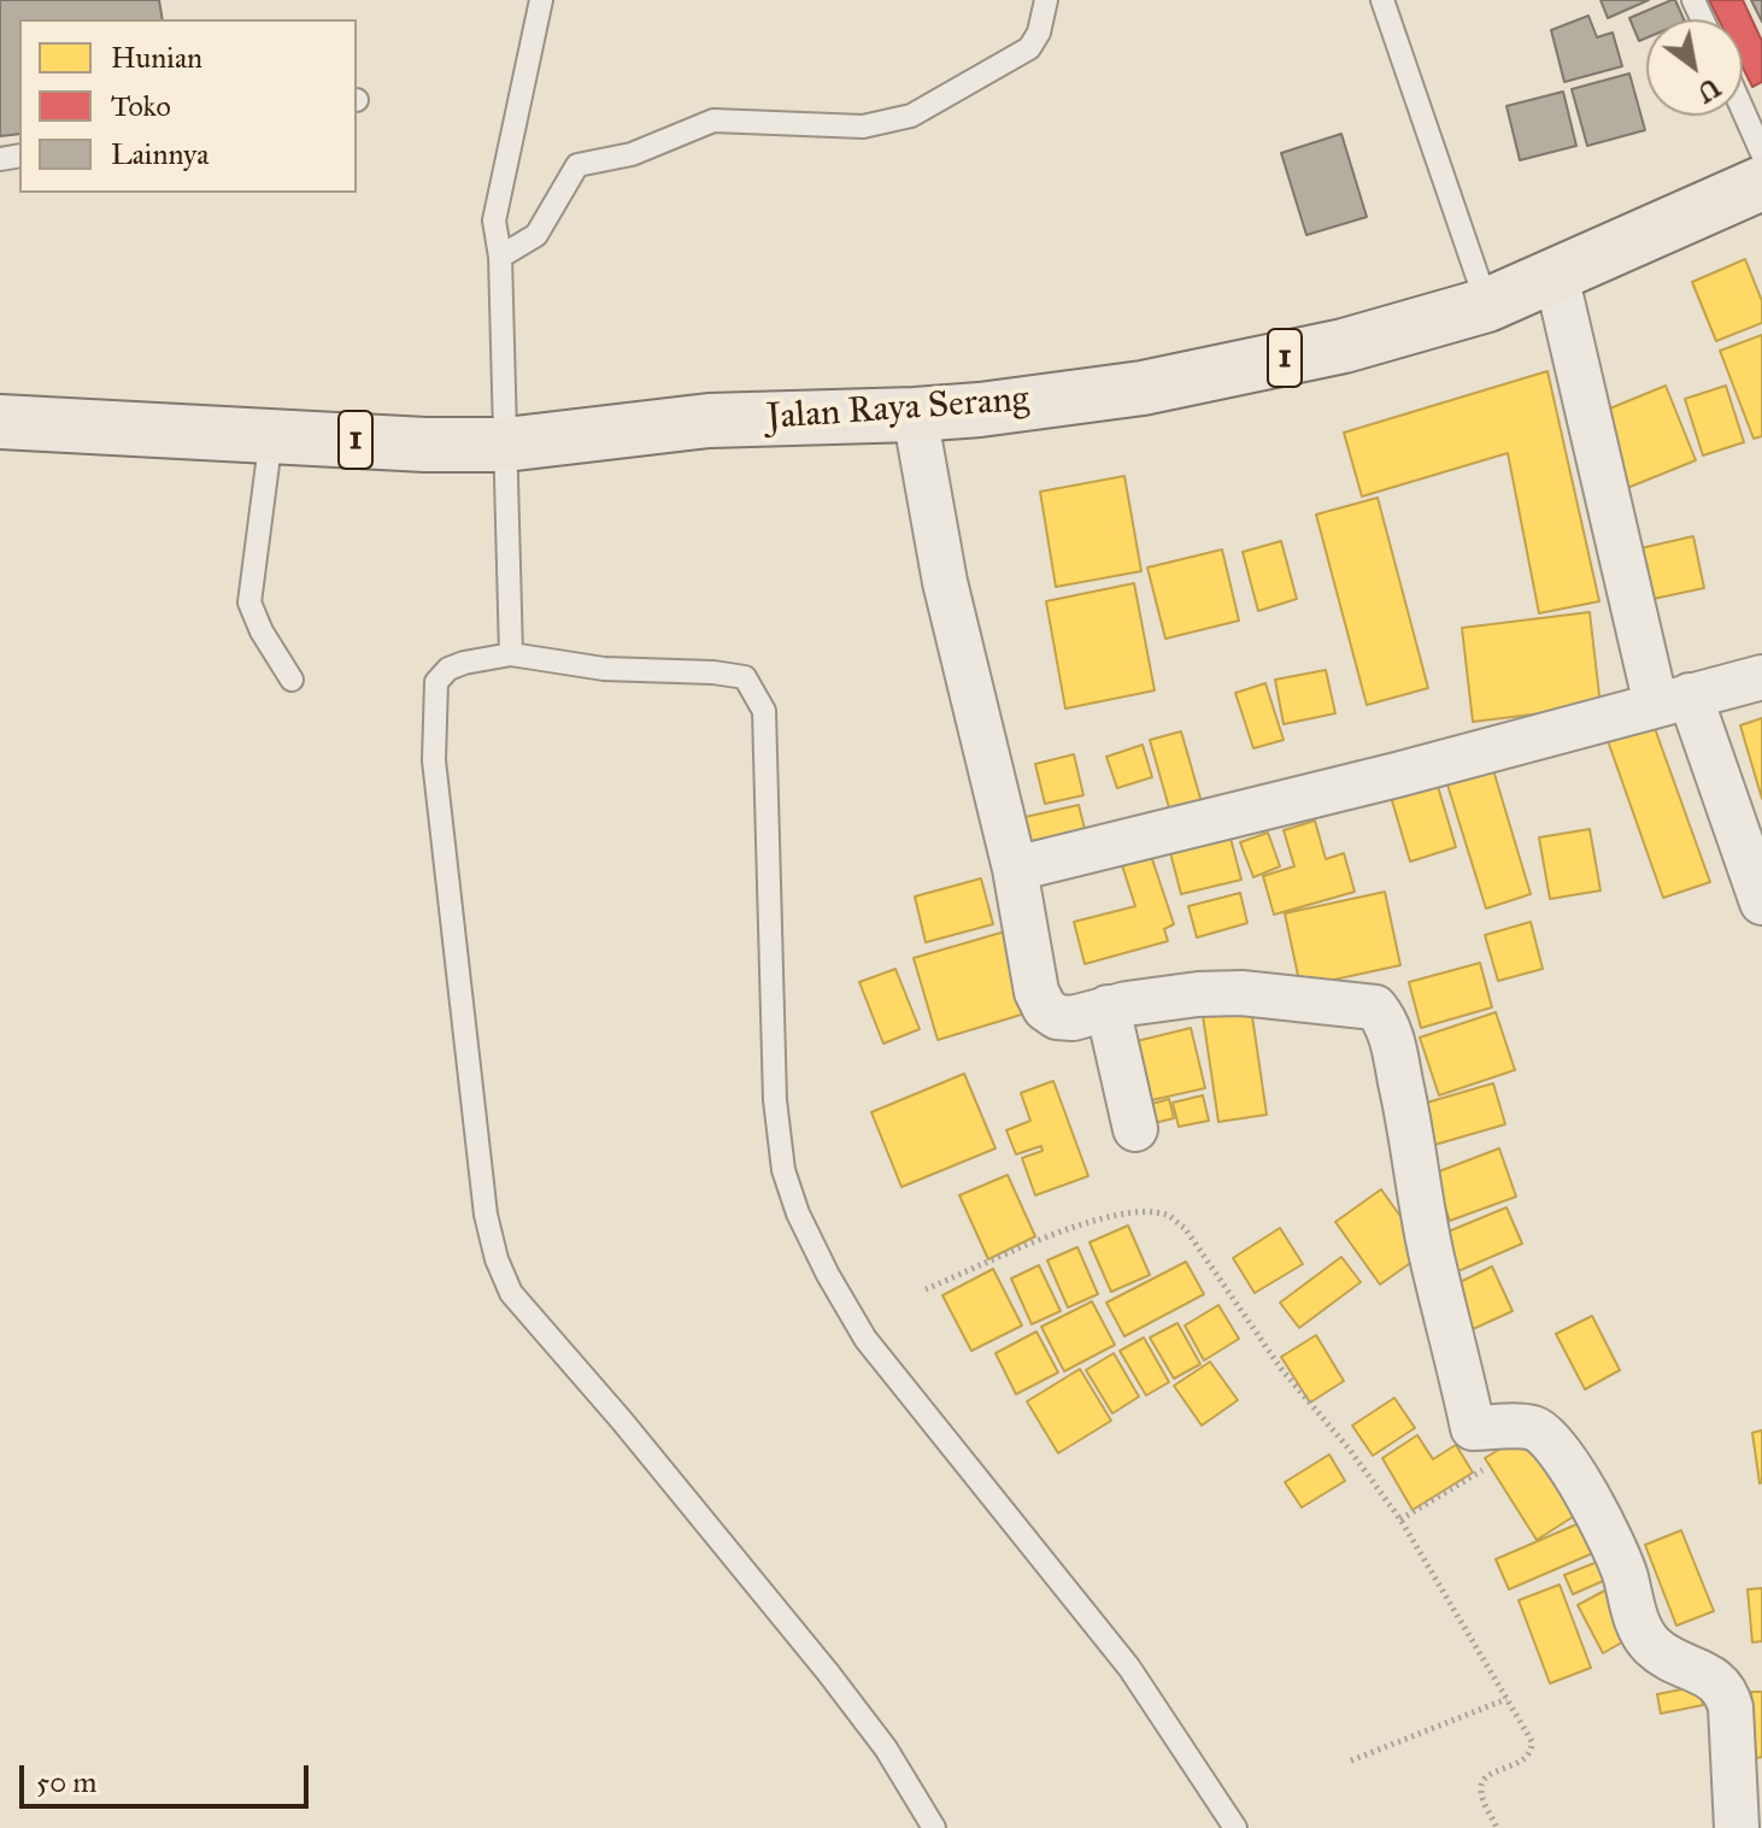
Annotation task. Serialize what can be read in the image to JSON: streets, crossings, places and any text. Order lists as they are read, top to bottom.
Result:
{
  "streets": {
    "highway": ["1", "Jalan Raya Serang"]
  },
  "legend": ["Hunian", "Toko", "Lainnya"],
  "scale_bar": "50 m",
  "north": "bottom right"
}
